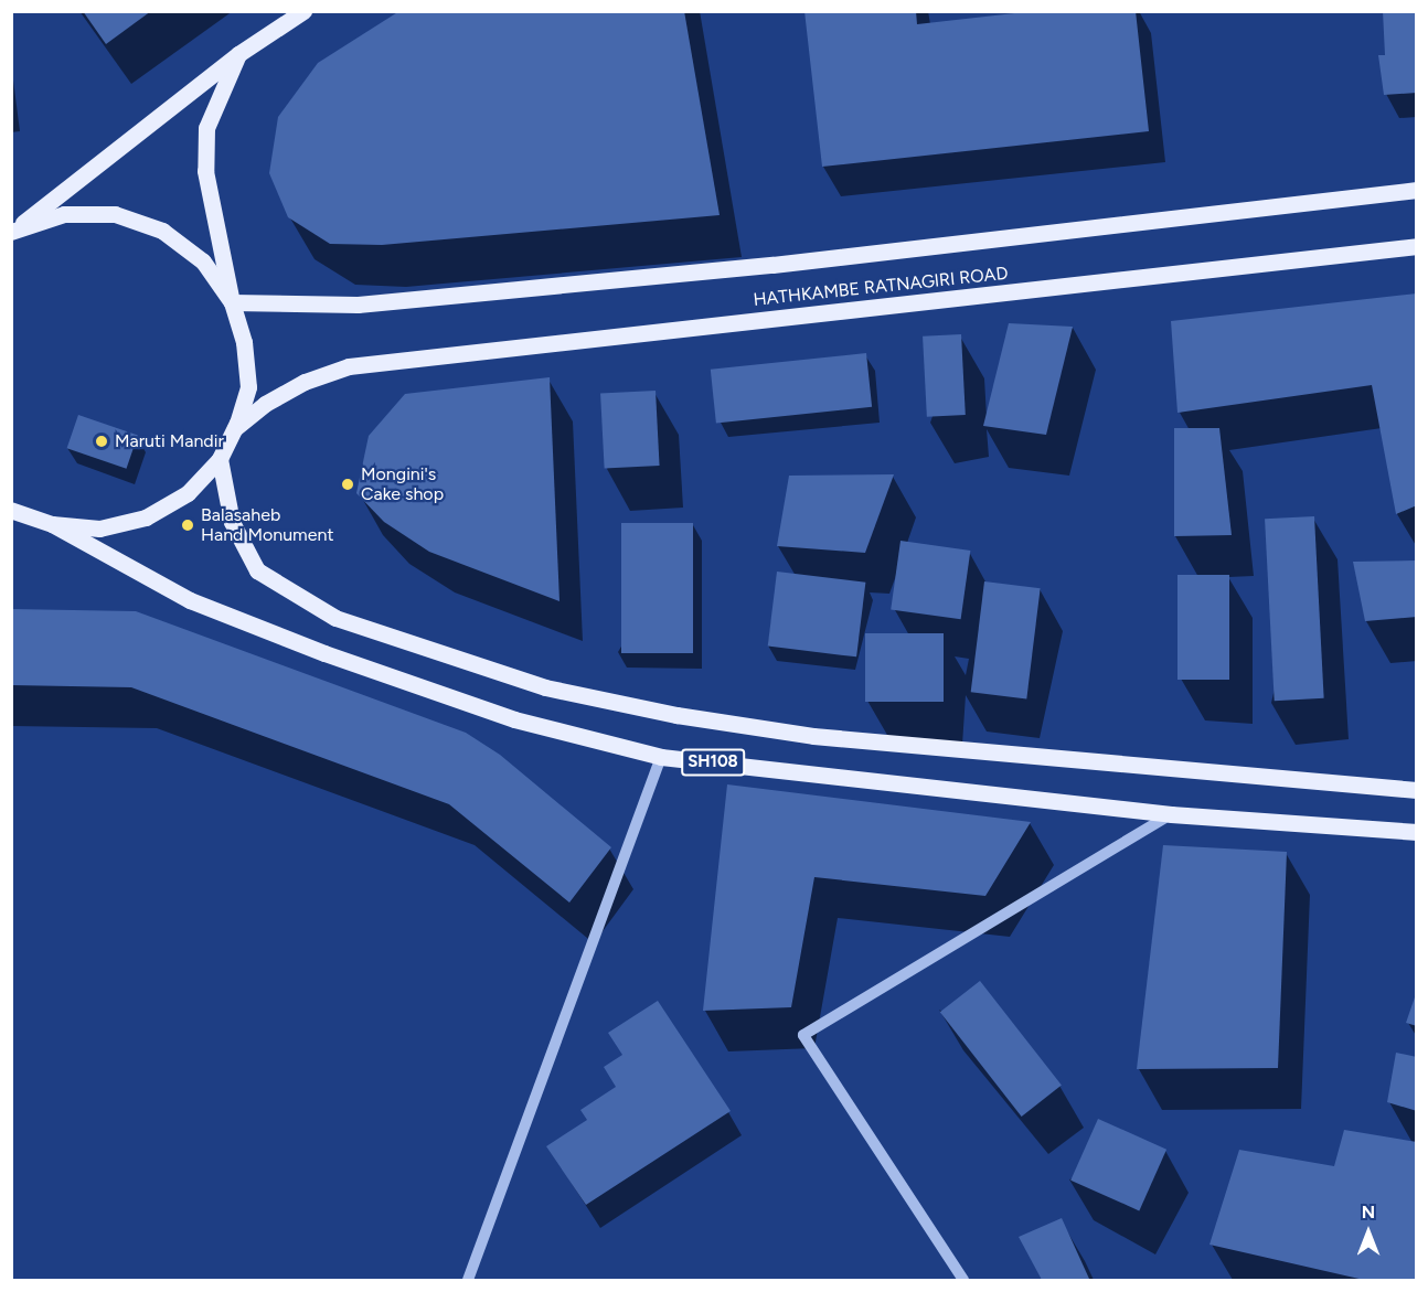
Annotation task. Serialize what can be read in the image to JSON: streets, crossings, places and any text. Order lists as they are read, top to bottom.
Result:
{
  "streets": {
    "main road": ["HATHKAMBE RATNAGIRI ROAD", "SH108"]
  },
  "places": ["Maruti Mandir", "Mongini's Cake shop", "Balasaheb Hand Monument"],
  "north": "top"
}
